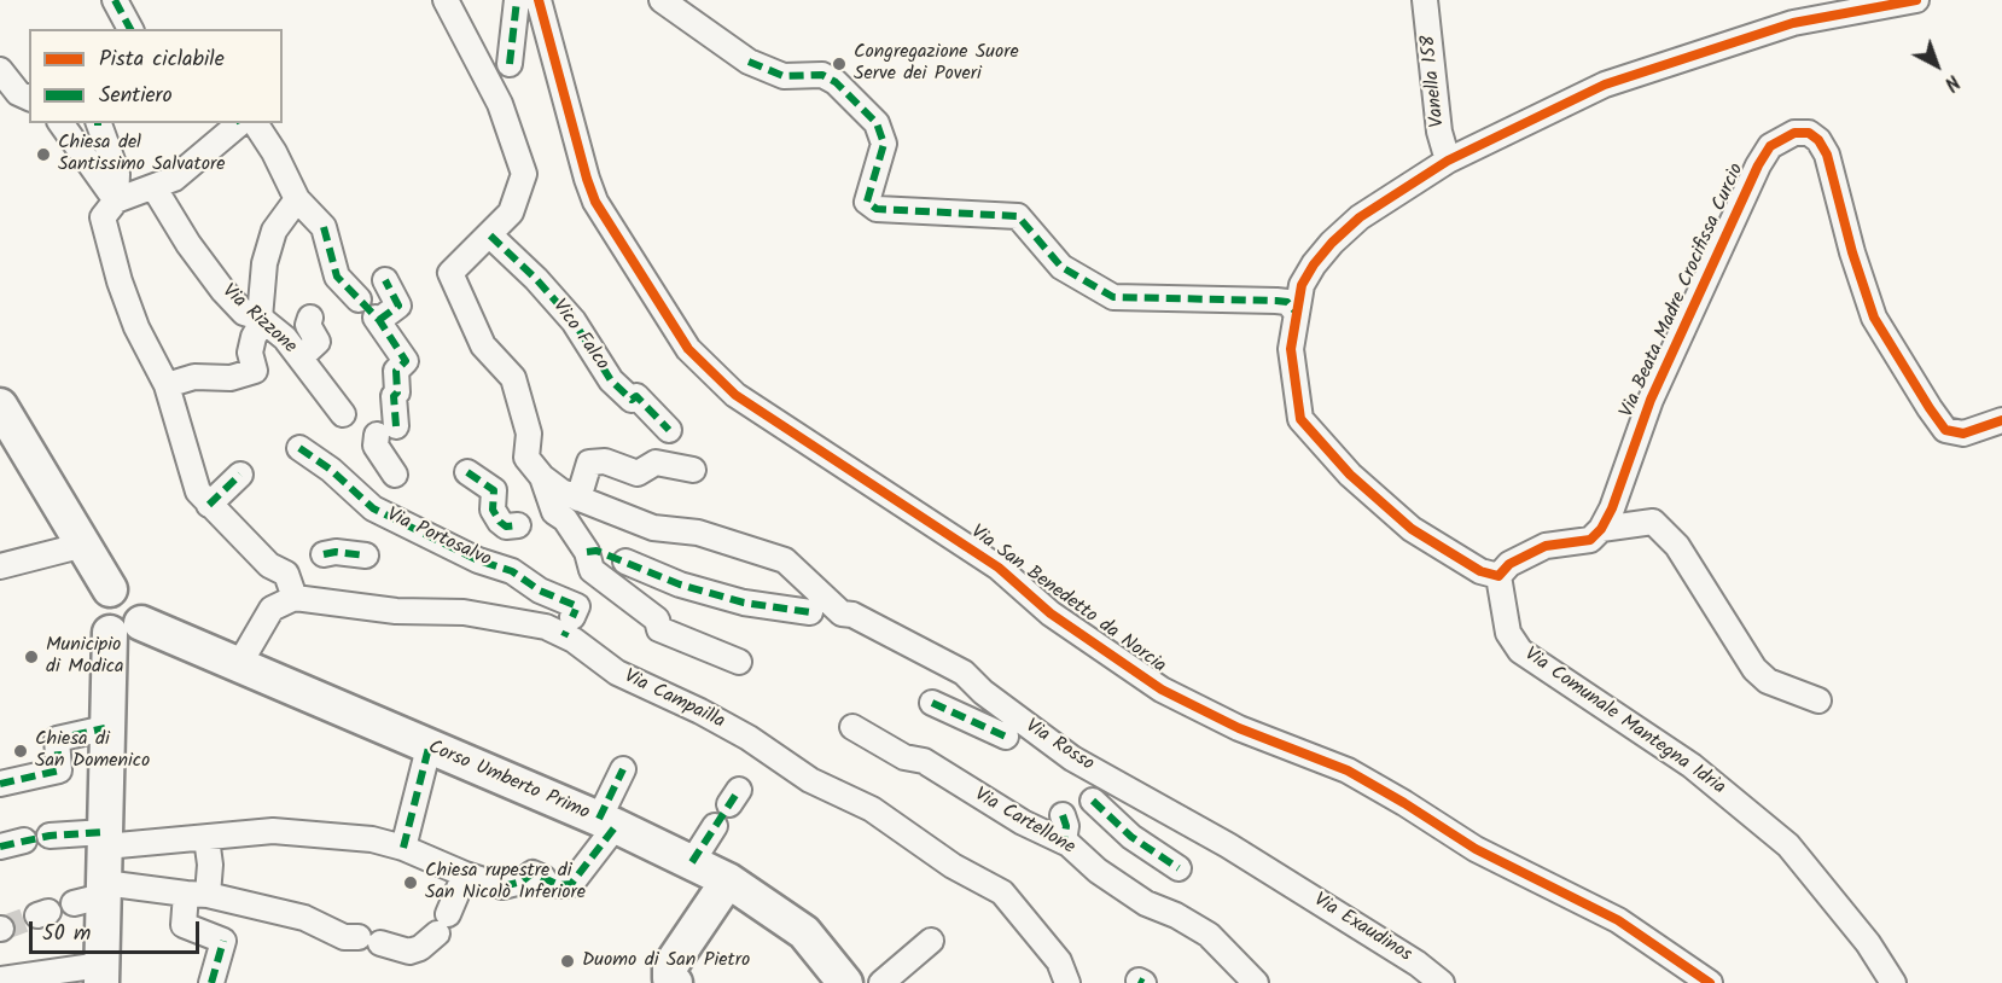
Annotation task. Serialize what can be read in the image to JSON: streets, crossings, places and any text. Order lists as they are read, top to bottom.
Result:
{
  "streets": {
    "street": [
      "Vanella 158",
      "Via Beata Madre Crocifissa Curcio",
      "Via Rizzone",
      "Vico Falco",
      "Via Portosalvo",
      "Via San Benedetto da Norcia",
      "Via Campailla",
      "Via Comunale Mantegna Idria",
      "Via Rosso",
      "Corso Umberto Primo",
      "Via Cartellone",
      "Via Exaudinos"
    ]
  },
  "crossings": [
    ["Via Portosalvo", "Via Campailla"],
    ["Via Rosso", "Via Exaudinos"]
  ],
  "places": [
    "Congregazione Suore Serve dei Poveri",
    "Chiesa del Santissimo Salvatore",
    "Municipio di Modica",
    "Chiesa di San Domenico",
    "Chiesa rupestre di San Nicolò Inferiore",
    "Duomo di San Pietro"
  ],
  "legend": ["Pista ciclabile", "Sentiero"],
  "scale_bar": "50 m",
  "north": "bottom right"
}
